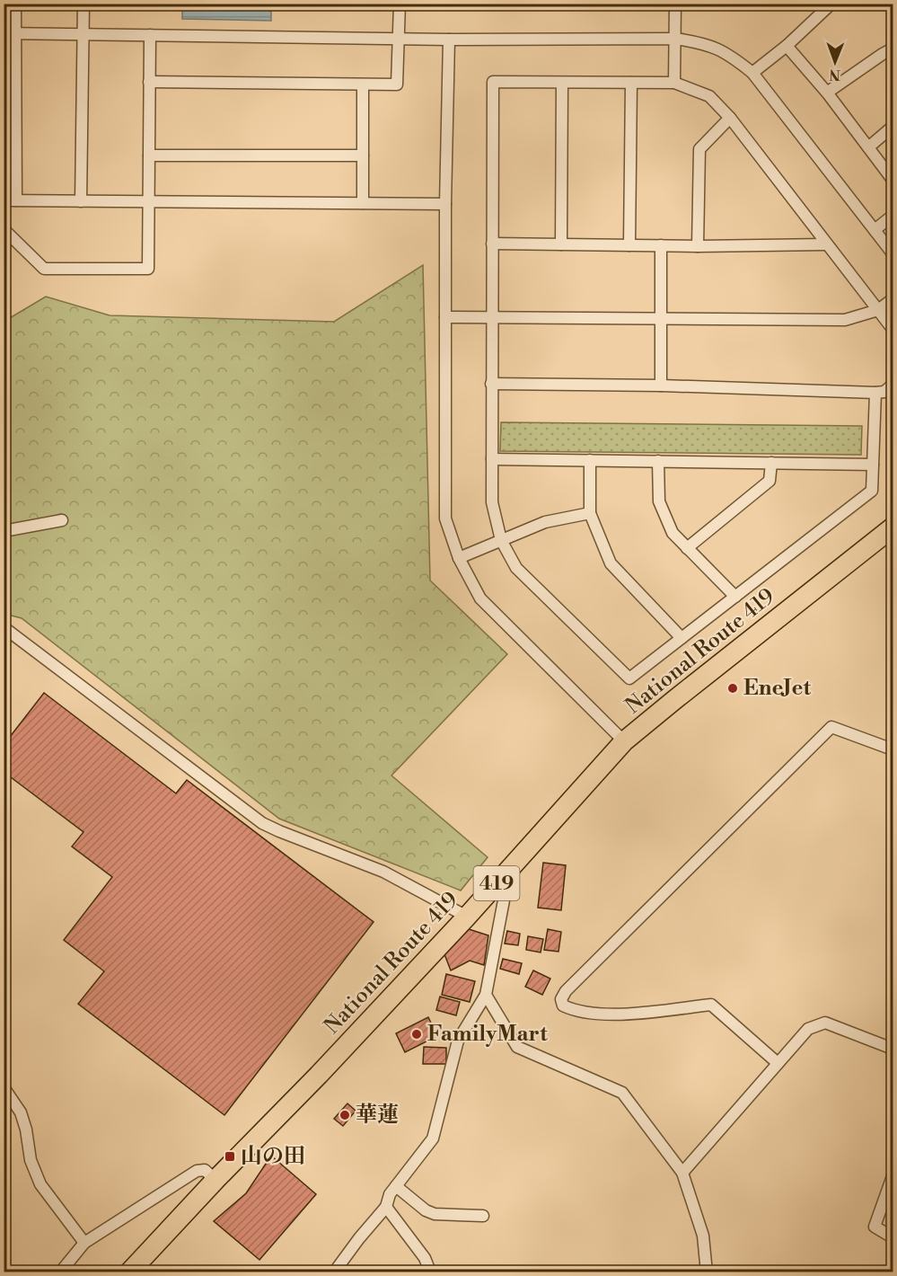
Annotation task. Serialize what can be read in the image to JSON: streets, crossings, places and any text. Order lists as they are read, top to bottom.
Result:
{
  "streets": {
    "highway": ["National Route 419", "419"]
  },
  "places": {
    "other": ["EneJet", "FamilyMart", "華蓮"],
    "transit": ["山の田"]
  },
  "north": "bottom"
}
